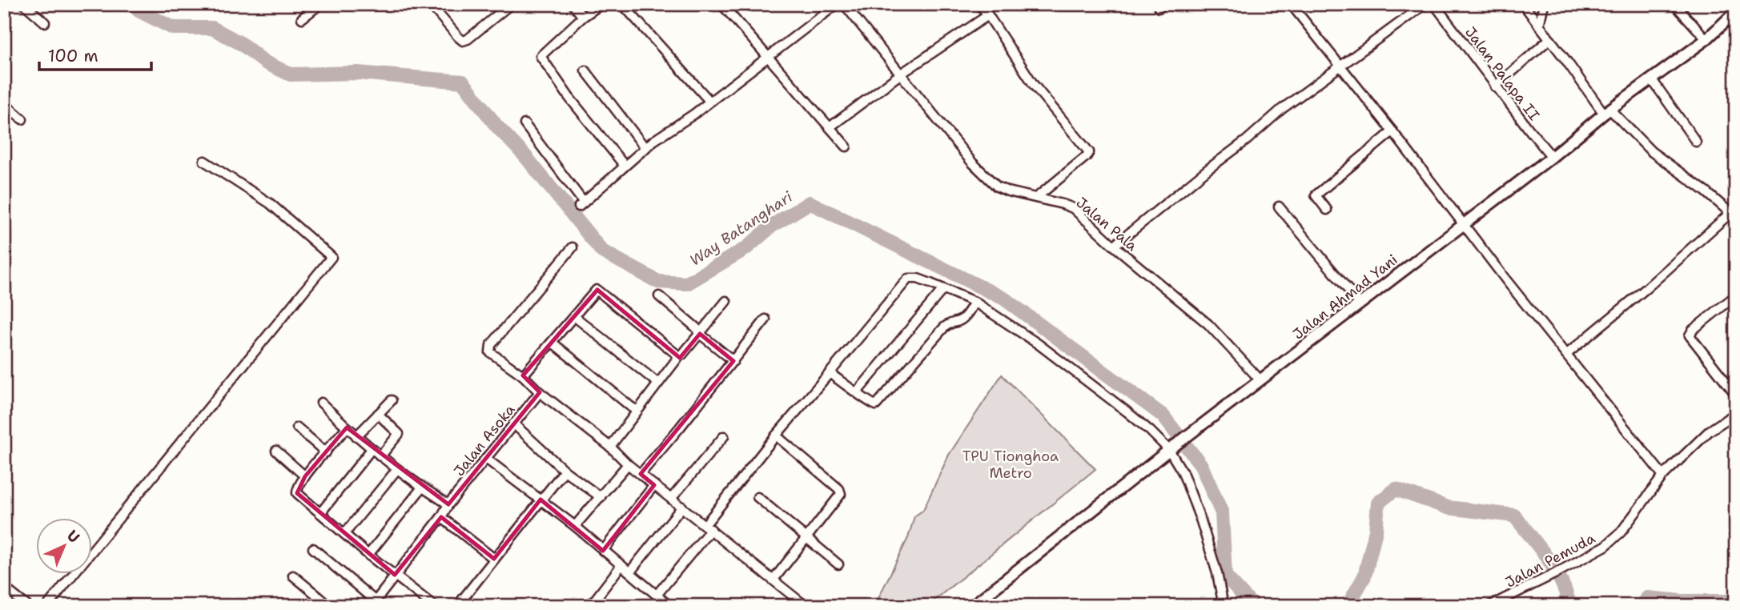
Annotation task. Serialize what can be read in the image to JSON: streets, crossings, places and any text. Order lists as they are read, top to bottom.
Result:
{
  "streets": {
    "main road": ["Jalan Ahmad Yani"],
    "street": [
      "Jalan Palapa II",
      "Jalan Pala",
      "Jalan Asoka",
      "Jalan Pemuda"
    ]
  },
  "crossings": [
    ["Jalan Palapa II", "Jalan Ahmad Yani"],
    ["Jalan Pala", "Jalan Ahmad Yani"]
  ],
  "water": ["Way Batanghari"],
  "parks": ["TPU Tionghoa Metro"],
  "scale_bar": "100 m",
  "north": "top right"
}
